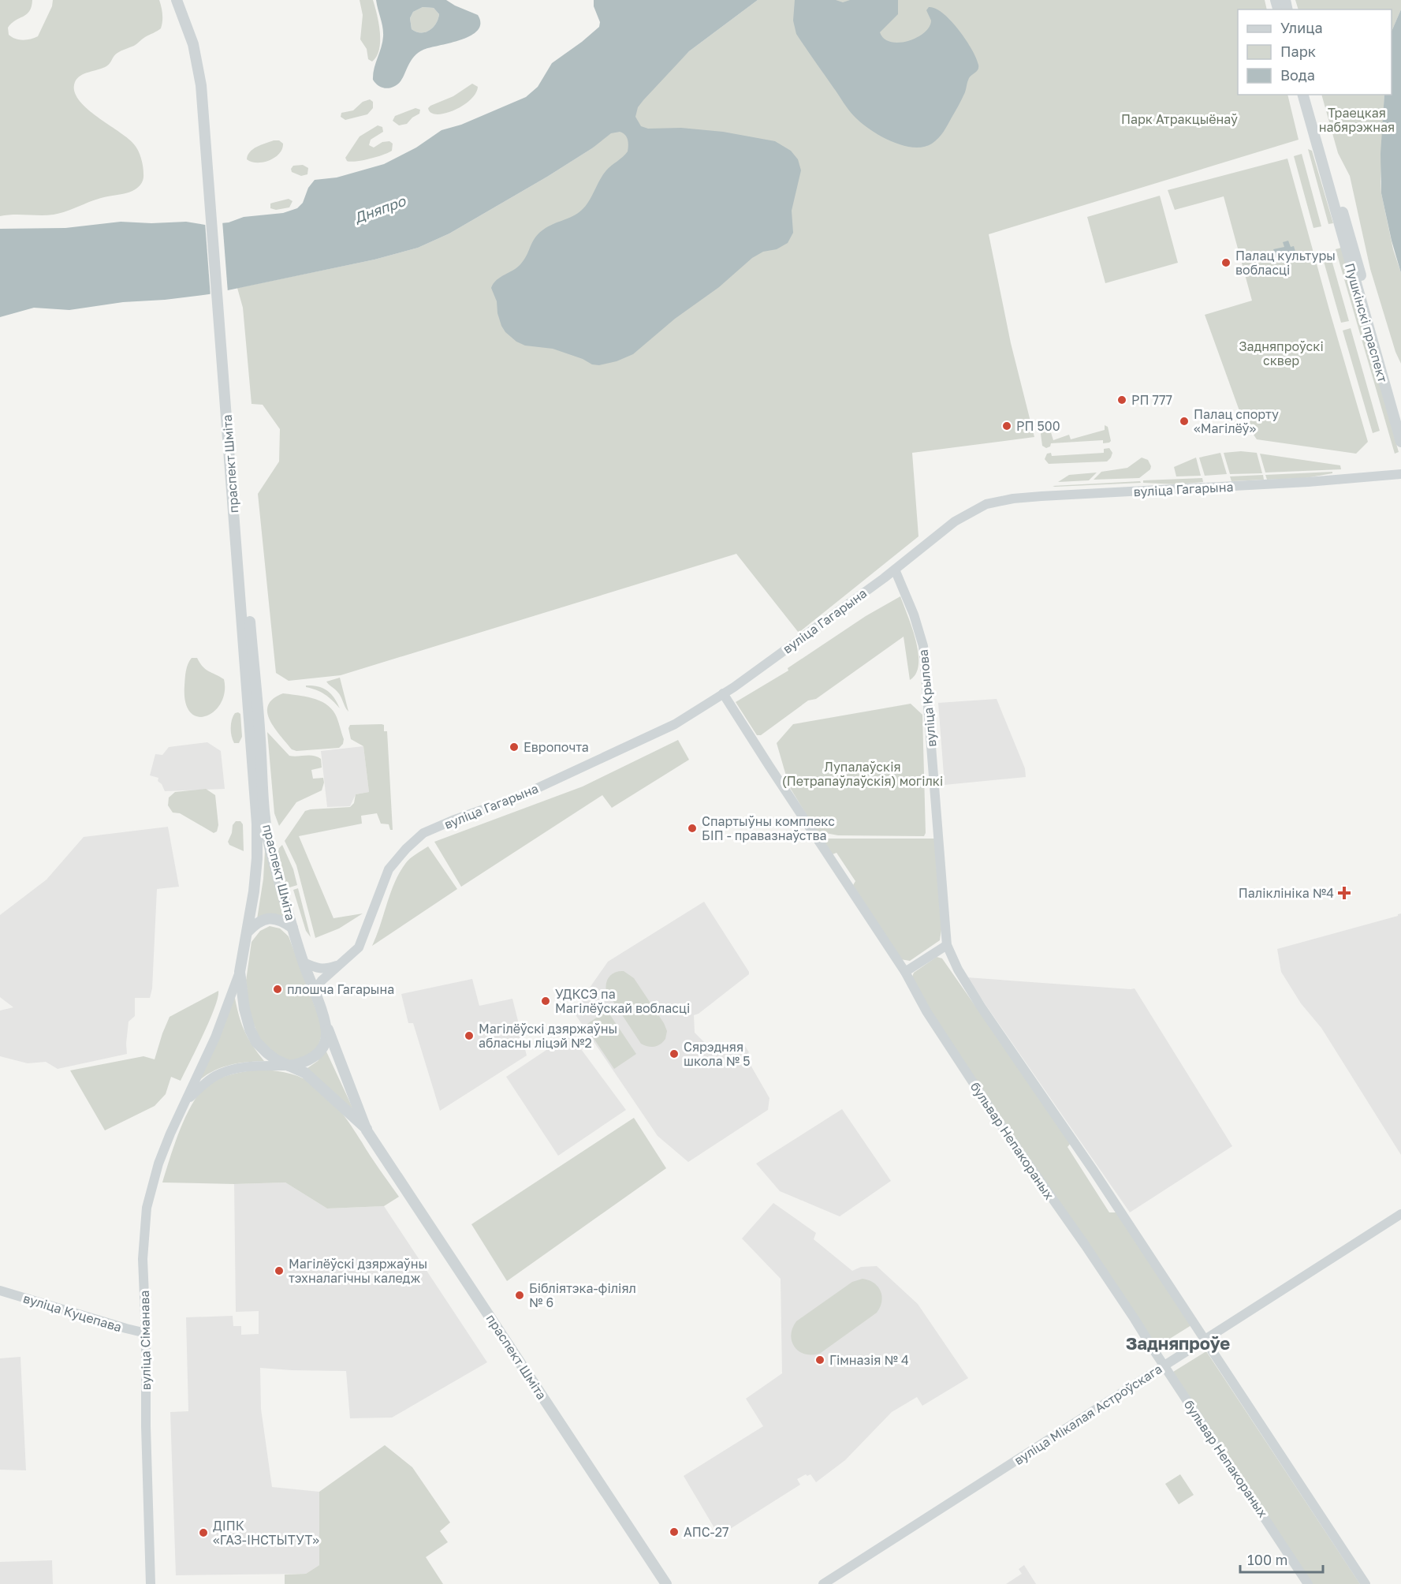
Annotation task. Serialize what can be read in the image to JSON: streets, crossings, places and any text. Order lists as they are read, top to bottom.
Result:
{
  "streets": {
    "main road": [
      "Пушкінскі праспект",
      "праспект Шміта",
      "вуліца Гагарына",
      "вуліца Крылова",
      "бульвар Непакораных",
      "вуліца Куцепава",
      "вуліца Сіманава",
      "вуліца Мікалая Астроўскага"
    ]
  },
  "crossings": [
    ["праспект Шміта", "вуліца Гагарына"],
    ["праспект Шміта", "вуліца Сіманава"],
    ["вуліца Гагарына", "вуліца Крылова"],
    ["вуліца Гагарына", "бульвар Непакораных"],
    ["вуліца Крылова", "вуліца Мікалая Астроўскага"],
    ["бульвар Непакораных", "вуліца Мікалая Астроўскага"],
    ["вуліца Куцепава", "вуліца Сіманава"]
  ],
  "districts": ["Задняпроўе"],
  "water": ["Дняпро"],
  "parks": [
    "Траецкая набярэжная",
    "Парк Атракцыёнаў",
    "Задняпроўскі сквер",
    "Лупалаўскія (Петрапаўлаўскія) могілкі"
  ],
  "places": {
    "other": [
      "Палац культуры вобласці",
      "РП 777",
      "Палац спорту «Магілёў»",
      "РП 500",
      "Европочта",
      "Спартыўны комплекс БІП - правазнаўства",
      "плошча Гагарына",
      "УДКСЭ па Магілёўскай вобласці",
      "Магілёўскі дзяржаўны абласны ліцэй №2",
      "Сярэдняя школа № 5",
      "Магілёўскі дзяржаўны тэхналагічны каледж",
      "Бібліятэка-філіял № 6",
      "Гімназія № 4",
      "АПС-27",
      "ДІПК «ГАЗ-ІНСТЫТУТ»"
    ],
    "health": ["Паліклініка №4"]
  },
  "legend": ["Улица", "Парк", "Вода"],
  "scale_bar": "100 m"
}
